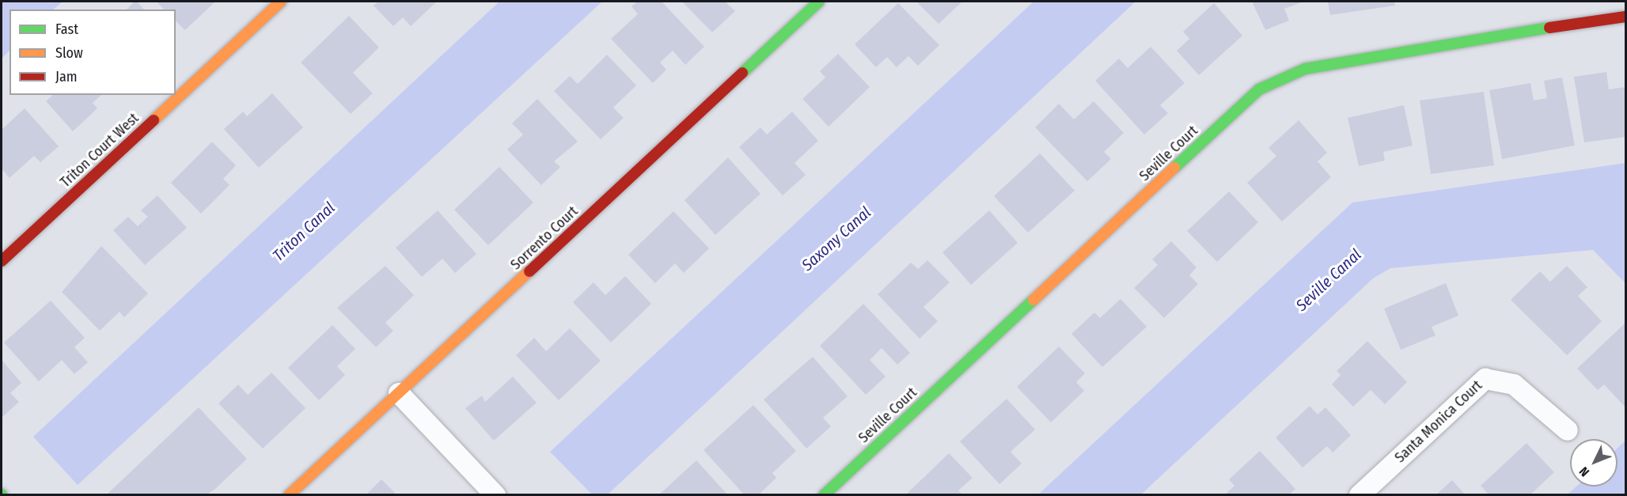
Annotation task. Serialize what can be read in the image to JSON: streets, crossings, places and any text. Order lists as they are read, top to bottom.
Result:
{
  "streets": {
    "street": [
      "Triton Court West",
      "Seville Court",
      "Sorrento Court",
      "Santa Monica Court"
    ]
  },
  "water": ["Triton Canal", "Saxony Canal", "Seville Canal"],
  "legend": ["Fast", "Slow", "Jam"],
  "north": "bottom left"
}
